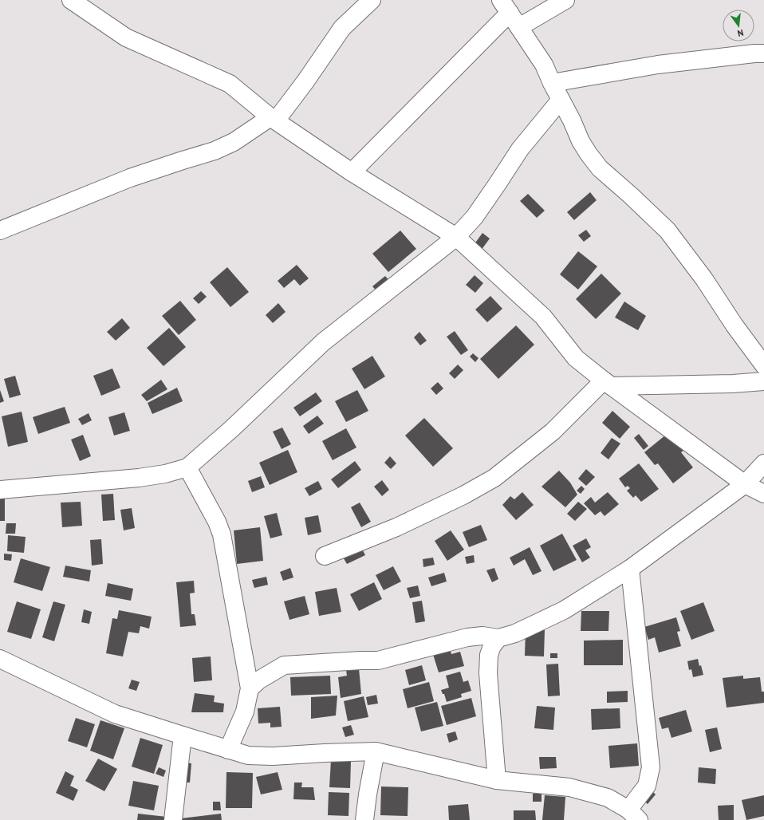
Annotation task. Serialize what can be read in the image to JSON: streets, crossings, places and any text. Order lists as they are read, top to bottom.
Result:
{
  "north": "bottom"
}
